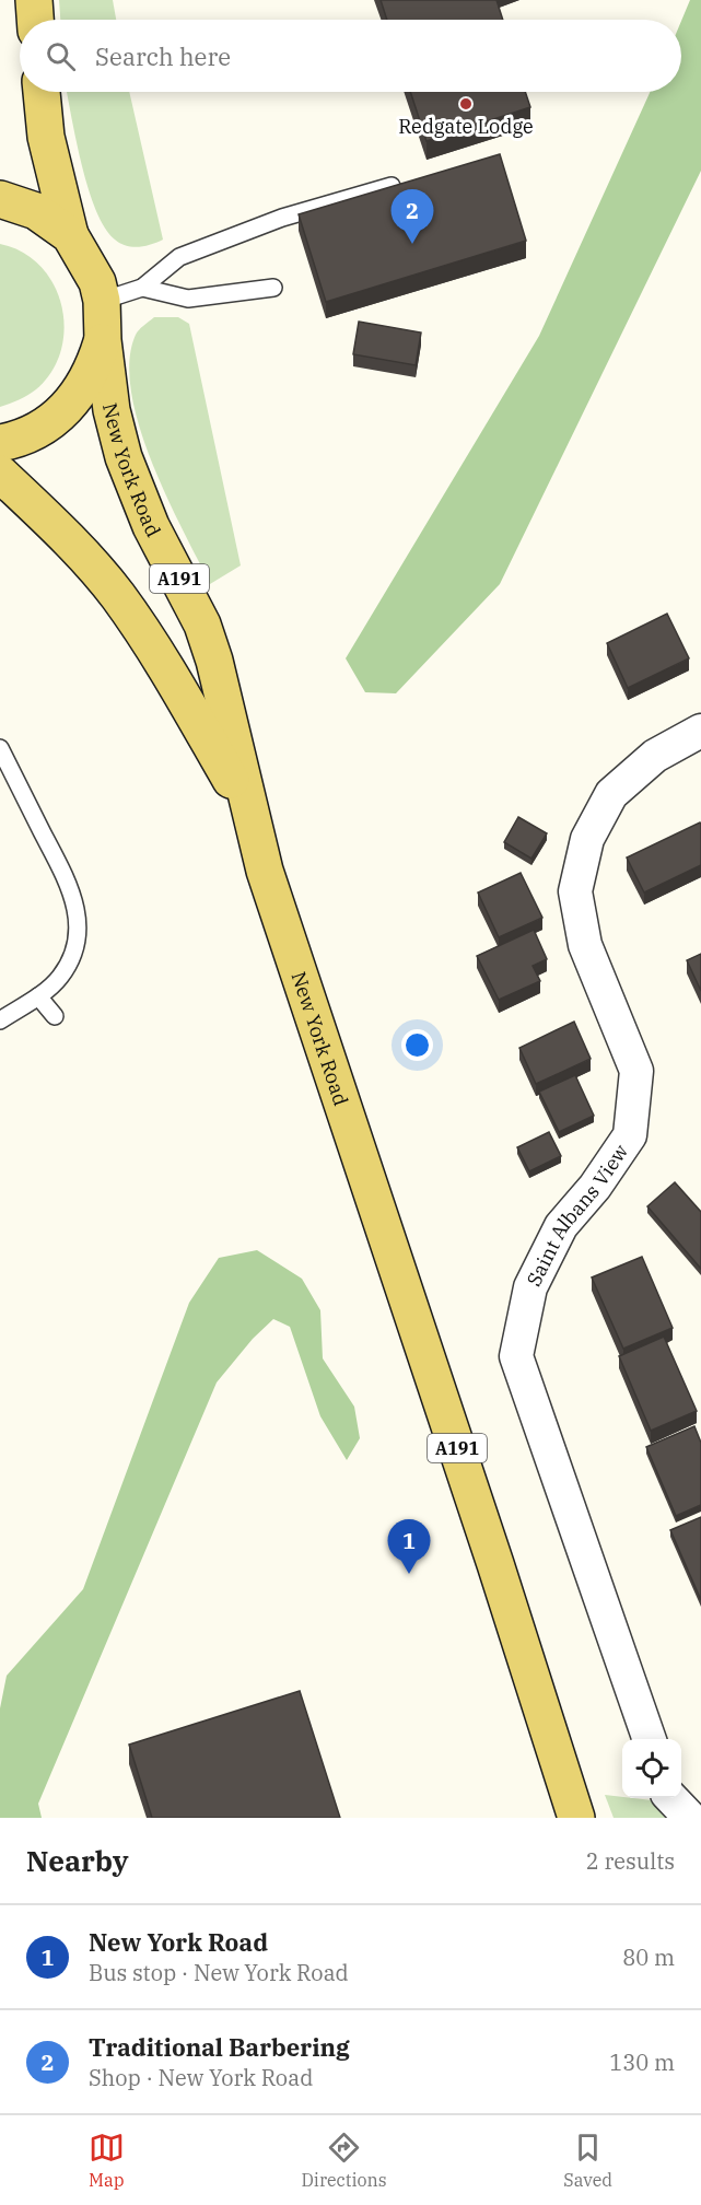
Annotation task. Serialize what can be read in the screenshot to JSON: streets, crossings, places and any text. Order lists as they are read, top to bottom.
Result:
{
  "streets": {
    "main road": ["New York Road", "A191"],
    "street": ["Saint Albans View"]
  },
  "places": ["Redgate Lodge"],
  "page": {
    "search": "Search here",
    "pins": ["2", "1"],
    "heading": ["Nearby", "2 results"],
    "list": [
      {
        "mark": "1",
        "name": "New York Road",
        "note": "Bus stop · New York Road",
        "value": "80 m"
      },
      {
        "mark": "2",
        "name": "Traditional Barbering",
        "note": "Shop · New York Road",
        "value": "130 m"
      }
    ],
    "nav": ["Map", "Directions", "Saved"]
  }
}
